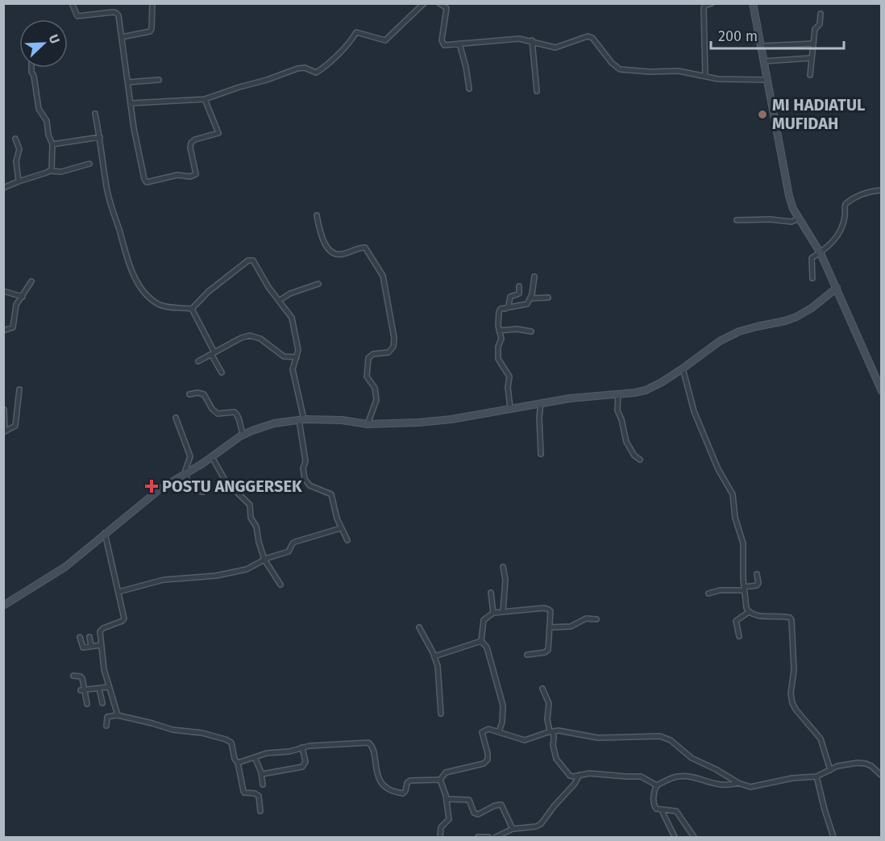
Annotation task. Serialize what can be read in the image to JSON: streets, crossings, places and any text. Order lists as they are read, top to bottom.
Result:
{
  "places": {
    "other": ["MI HADIATUL MUFIDAH"],
    "health": ["POSTU ANGGERSEK"]
  },
  "scale_bar": "200 m",
  "north": "top right"
}
